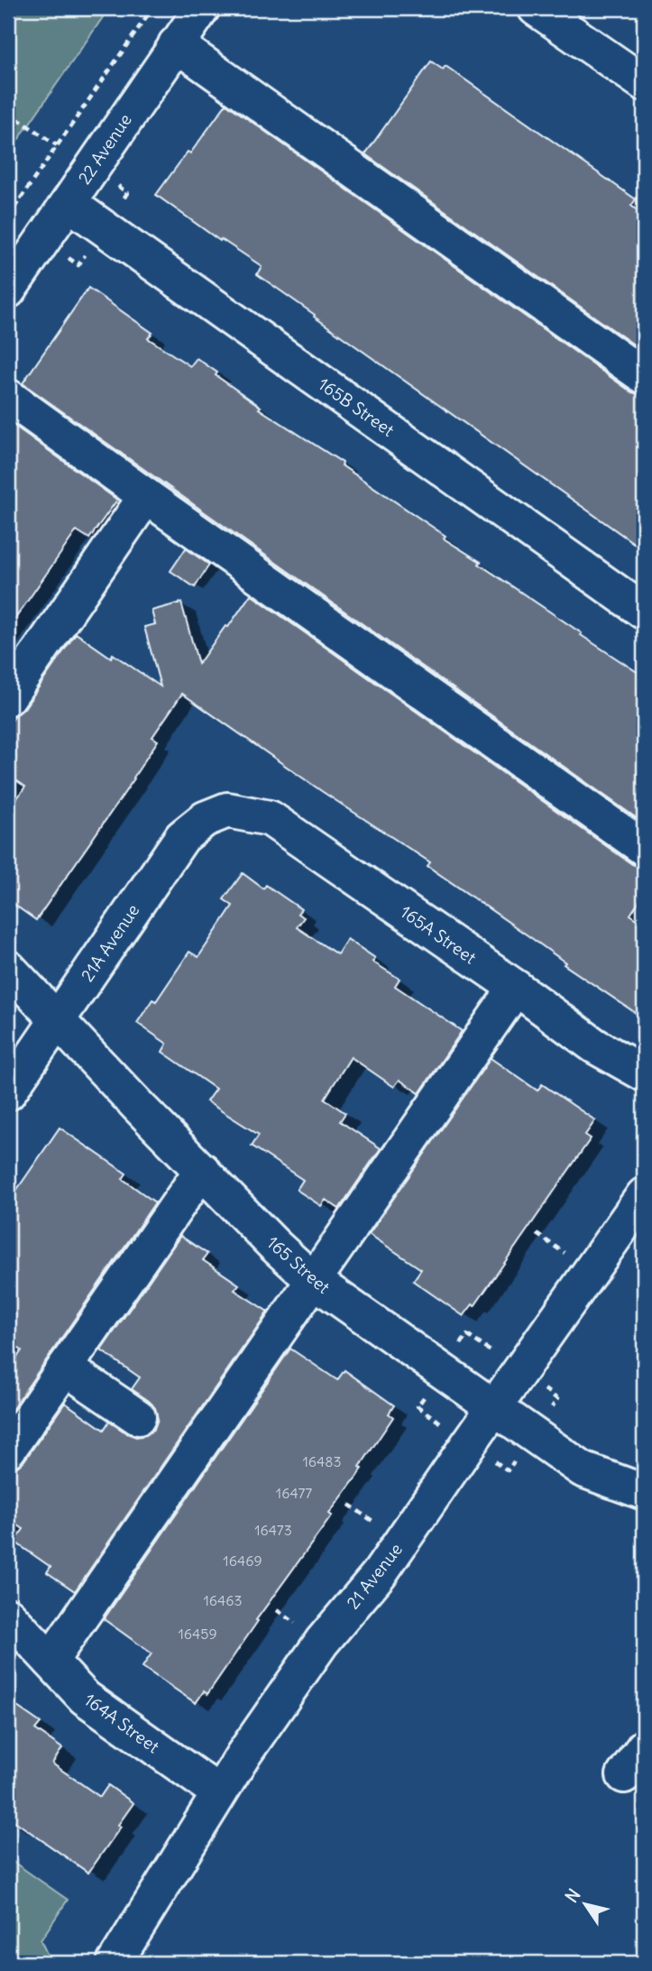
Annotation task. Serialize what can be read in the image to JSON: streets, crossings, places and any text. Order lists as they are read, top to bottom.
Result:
{
  "streets": {
    "street": [
      "22 Avenue",
      "165B Street",
      "165A Street",
      "21A Avenue",
      "165 Street",
      "21 Avenue",
      "164A Street"
    ]
  },
  "crossings": [
    ["22 Avenue", "165B Street"],
    ["165A Street", "21A Avenue"],
    ["21A Avenue", "165 Street"],
    ["165 Street", "21 Avenue"],
    ["21 Avenue", "164A Street"]
  ],
  "house_numbers": [
    "16483",
    "16477",
    "16473",
    "16469",
    "16463",
    "16459"
  ],
  "north": "top left"
}
